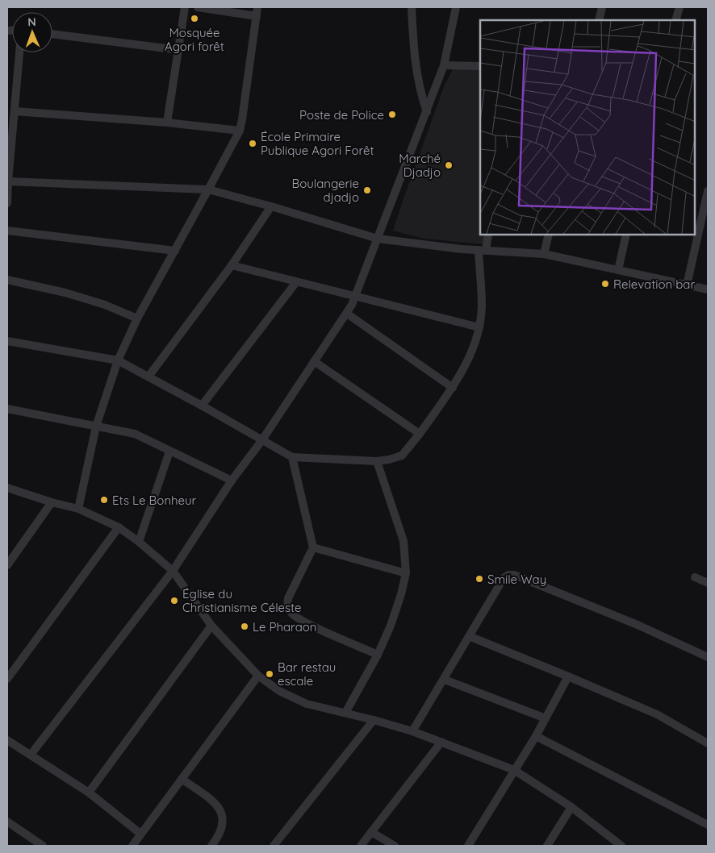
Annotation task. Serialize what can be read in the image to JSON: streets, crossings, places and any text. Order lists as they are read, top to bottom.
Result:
{
  "places": [
    "Mosquée Agori forêt",
    "Poste de Police",
    "École Primaire Publique Agori Forêt",
    "Marché Djadjo",
    "Boulangerie djadjo",
    "Relevation bar",
    "Ets Le Bonheur",
    "Smile Way",
    "Église du Christianisme Céleste",
    "Le Pharaon",
    "Bar restau escale"
  ],
  "north": "top"
}
